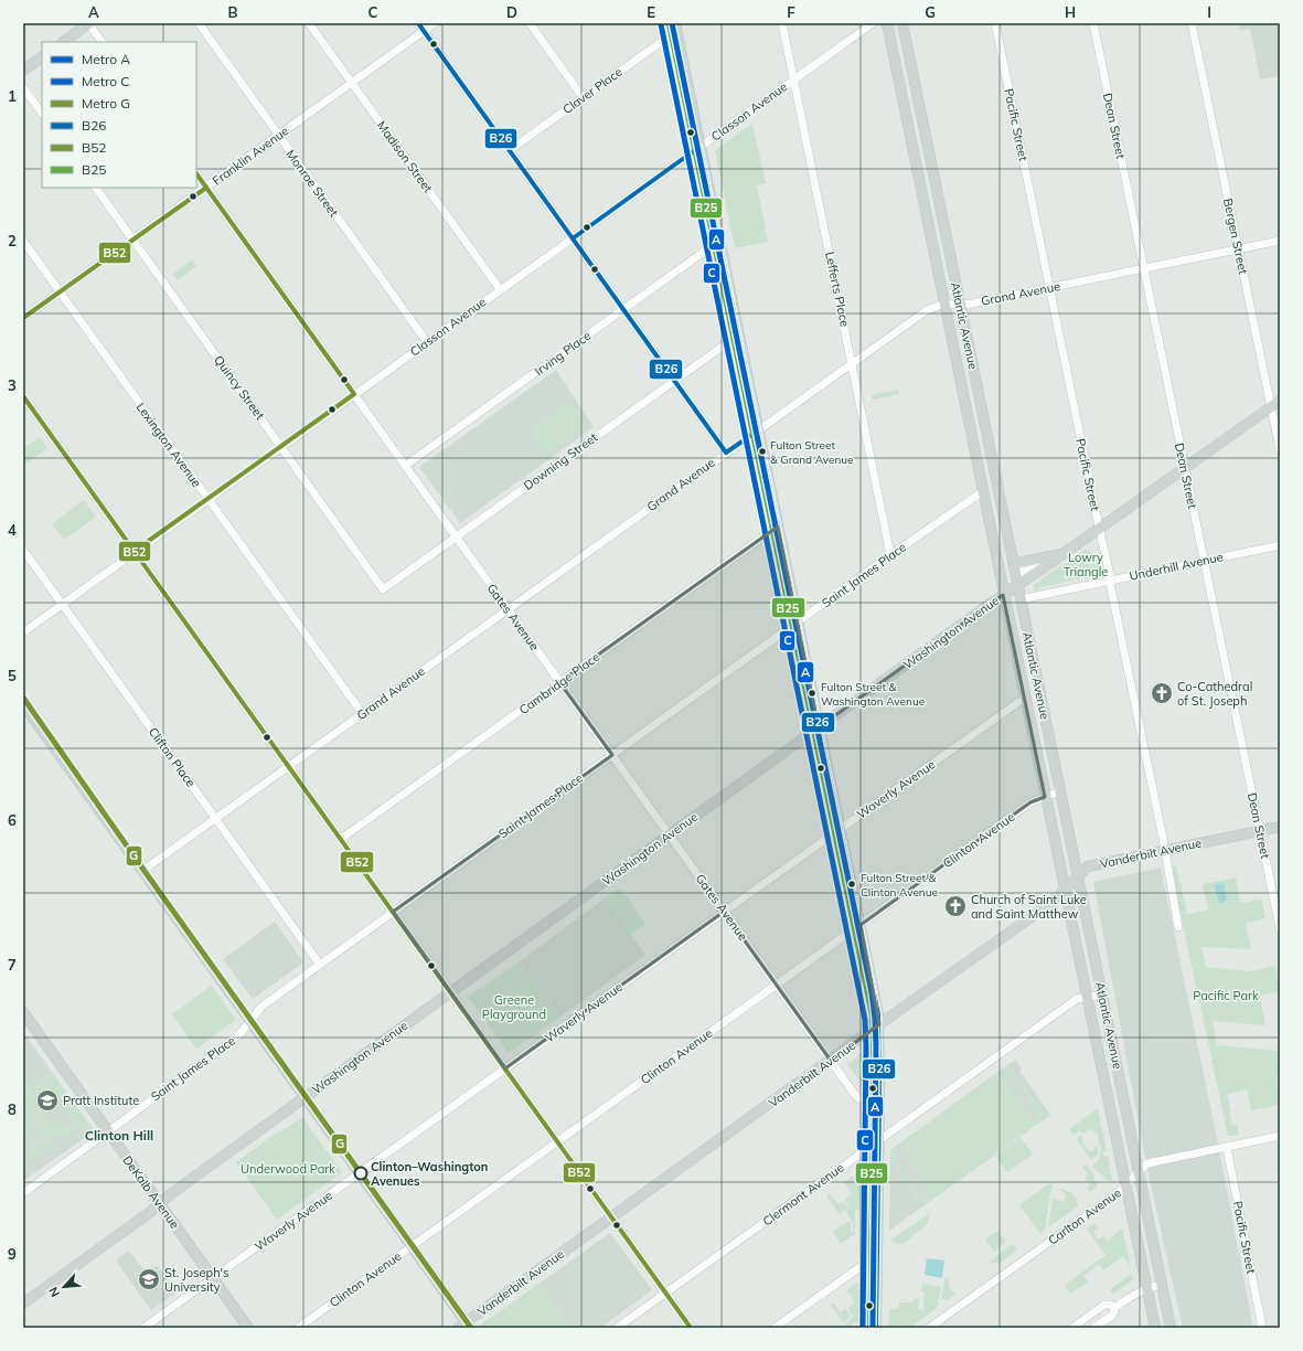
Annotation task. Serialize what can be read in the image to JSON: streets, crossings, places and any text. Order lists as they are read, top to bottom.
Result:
{
  "streets": {
    "main road": [
      "Atlantic Avenue",
      "Washington Avenue",
      "Vanderbilt Avenue",
      "DeKalb Avenue"
    ],
    "street": [
      "Claver Place",
      "Classon Avenue",
      "Pacific Street",
      "Dean Street",
      "Franklin Avenue",
      "Madison Street",
      "Monroe Street",
      "Bergen Street",
      "Lefferts Place",
      "Grand Avenue",
      "Irving Place",
      "Quincy Street",
      "Lexington Avenue",
      "Downing Street",
      "Underhill Avenue",
      "Saint James Place",
      "Gates Avenue",
      "Cambridge Place",
      "Clifton Place",
      "Waverly Avenue",
      "Clinton Avenue",
      "Clermont Avenue",
      "Carlton Avenue"
    ]
  },
  "crossings": [
    ["Classon Avenue", "Madison Street"],
    ["Classon Avenue", "Monroe Street"],
    ["Classon Avenue", "Lefferts Place"],
    ["Classon Avenue", "Quincy Street"],
    ["Classon Avenue", "Lexington Avenue"],
    ["Classon Avenue", "Gates Avenue"],
    ["Classon Avenue", "Clifton Place"],
    ["Pacific Street", "Grand Avenue"],
    ["Pacific Street", "Underhill Avenue"],
    ["Pacific Street", "Washington Avenue"],
    ["Pacific Street", "Vanderbilt Avenue"],
    ["Pacific Street", "Carlton Avenue"],
    ["Dean Street", "Grand Avenue"],
    ["Dean Street", "Underhill Avenue"],
    ["Dean Street", "Washington Avenue"],
    ["Dean Street", "Vanderbilt Avenue"],
    ["Franklin Avenue", "Madison Street"],
    ["Franklin Avenue", "Monroe Street"],
    ["Franklin Avenue", "Quincy Street"],
    ["Franklin Avenue", "Lexington Avenue"],
    ["Franklin Avenue", "Gates Avenue"],
    ["Bergen Street", "Grand Avenue"],
    ["Bergen Street", "Washington Avenue"],
    ["Lefferts Place", "Grand Avenue"],
    ["Lefferts Place", "Saint James Place"],
    ["Grand Avenue", "Atlantic Avenue"],
    ["Grand Avenue", "Lexington Avenue"],
    ["Grand Avenue", "Gates Avenue"],
    ["Grand Avenue", "Clifton Place"],
    ["Atlantic Avenue", "Underhill Avenue"],
    ["Atlantic Avenue", "Saint James Place"],
    ["Atlantic Avenue", "Washington Avenue"],
    ["Atlantic Avenue", "Waverly Avenue"],
    ["Atlantic Avenue", "Clinton Avenue"],
    ["Atlantic Avenue", "Vanderbilt Avenue"],
    ["Atlantic Avenue", "Clermont Avenue"],
    ["Atlantic Avenue", "Carlton Avenue"],
    ["Irving Place", "Gates Avenue"],
    ["Quincy Street", "Downing Street"],
    ["Downing Street", "Gates Avenue"],
    ["Saint James Place", "Gates Avenue"],
    ["Saint James Place", "Clifton Place"],
    ["Saint James Place", "DeKalb Avenue"],
    ["Gates Avenue", "Washington Avenue"],
    ["Gates Avenue", "Cambridge Place"],
    ["Gates Avenue", "Waverly Avenue"],
    ["Gates Avenue", "Clinton Avenue"],
    ["Gates Avenue", "Vanderbilt Avenue"],
    ["Washington Avenue", "DeKalb Avenue"],
    ["Waverly Avenue", "DeKalb Avenue"]
  ],
  "districts": ["Clinton Hill"],
  "parks": [
    "Lowry Triangle",
    "Pacific Park",
    "Greene Playground",
    "Underwood Park"
  ],
  "places": {
    "other": [
      "Fulton Street & Grand Avenue",
      "Fulton Street & Washington Avenue",
      "Fulton Street & Clinton Avenue",
      "Clinton–Washington Avenues"
    ],
    "church": ["Co-Cathedral of St. Joseph", "Church of Saint Luke and Saint Matthew"],
    "school or university": ["Pratt Institute", "St. Joseph's University"]
  },
  "lines": [
    "metro line A",
    "transit line B26",
    "metro line C",
    "transit line B25",
    "transit line B52",
    "metro line G"
  ],
  "legend": [
    "Metro A",
    "Metro C",
    "Metro G",
    "B26",
    "B52",
    "B25"
  ],
  "north": "bottom left",
  "grid": {
    "columns": [
      "A",
      "B",
      "C",
      "D",
      "E",
      "F",
      "G",
      "H",
      "I"
    ],
    "rows": [
      "1",
      "2",
      "3",
      "4",
      "5",
      "6",
      "7",
      "8",
      "9"
    ]
  }
}
